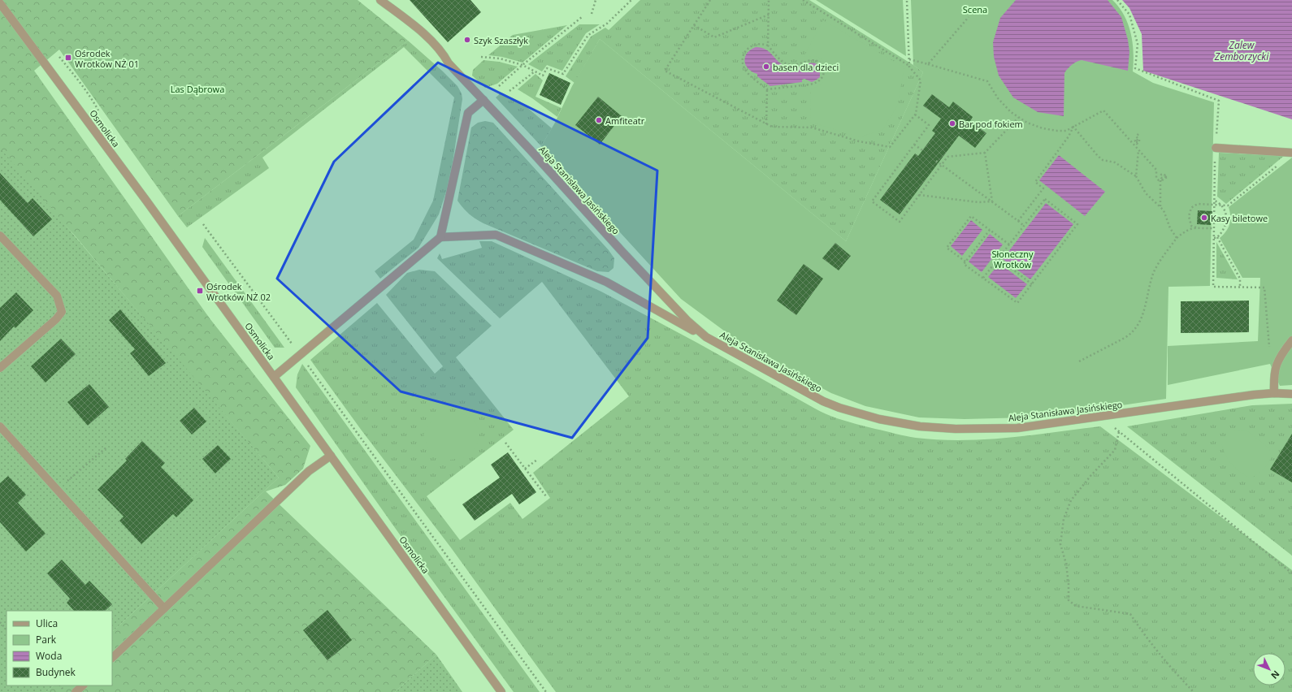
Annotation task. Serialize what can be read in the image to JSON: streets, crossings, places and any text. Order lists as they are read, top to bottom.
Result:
{
  "streets": {
    "street": ["Osmolicka", "Aleja Stanisława Jasińskiego"]
  },
  "water": ["Zalew Zemborzycki"],
  "parks": ["Scena", "Las Dąbrowa", "Słoneczny Wrotków"],
  "places": {
    "other": [
      "Szyk Szaszłyk",
      "basen dla dzieci",
      "Amfiteatr",
      "Bar pod fokiem",
      "Kasy biletowe"
    ],
    "transit": ["Ośrodek Wrotków NŻ 01", "Ośrodek Wrotków NŻ 02"]
  },
  "legend": [
    "Ulica",
    "Park",
    "Woda",
    "Budynek"
  ],
  "north": "bottom right"
}
